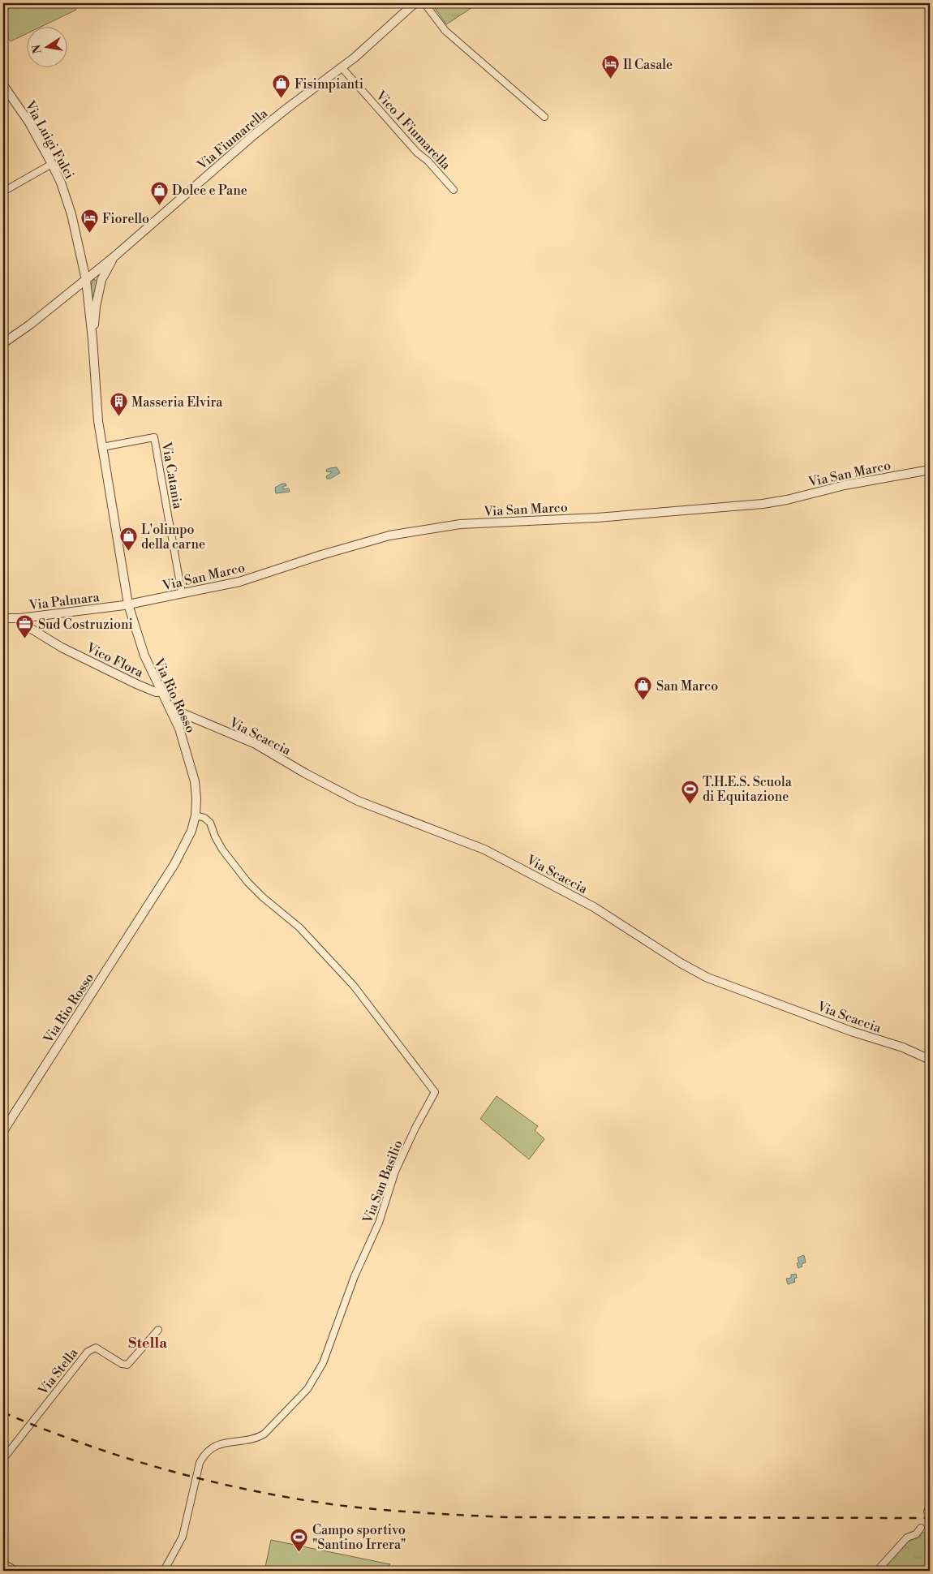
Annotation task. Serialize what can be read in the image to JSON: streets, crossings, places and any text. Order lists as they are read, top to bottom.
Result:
{
  "streets": {
    "street": [
      "Vico 1 Fiumarella",
      "Via Fiumarella",
      "Via Luigi Fulci",
      "Via San Marco",
      "Via Catania",
      "Via Palmara",
      "Vico Flora",
      "Via Rio Rosso",
      "Via Scaccia",
      "Via San Basilio",
      "Via Stella"
    ]
  },
  "crossings": [
    ["Vico 1 Fiumarella", "Via Fiumarella"],
    ["Via Fiumarella", "Via Luigi Fulci"],
    ["Via Luigi Fulci", "Via Rio Rosso"],
    ["Via San Marco", "Via Catania"],
    ["Via San Marco", "Via Palmara"],
    ["Via San Marco", "Via Rio Rosso"],
    ["Via Catania", "Via Rio Rosso"],
    ["Via Palmara", "Vico Flora"],
    ["Via Palmara", "Via Rio Rosso"],
    ["Vico Flora", "Via Rio Rosso"],
    ["Via Rio Rosso", "Via Scaccia"],
    ["Via Rio Rosso", "Via San Basilio"]
  ],
  "districts": ["Stella"],
  "places": {
    "hotel": ["Il Casale", "Fiorello"],
    "shop": [
      "Fisimpianti",
      "Dolce e Pane",
      "L'olimpo della carne",
      "San Marco"
    ],
    "building": ["Masseria Elvira"],
    "office": ["Sud Costruzioni"],
    "sports": ["T.H.E.S. Scuola di Equitazione", "Campo sportivo \"Santino Irrera\""]
  },
  "north": "left"
}
